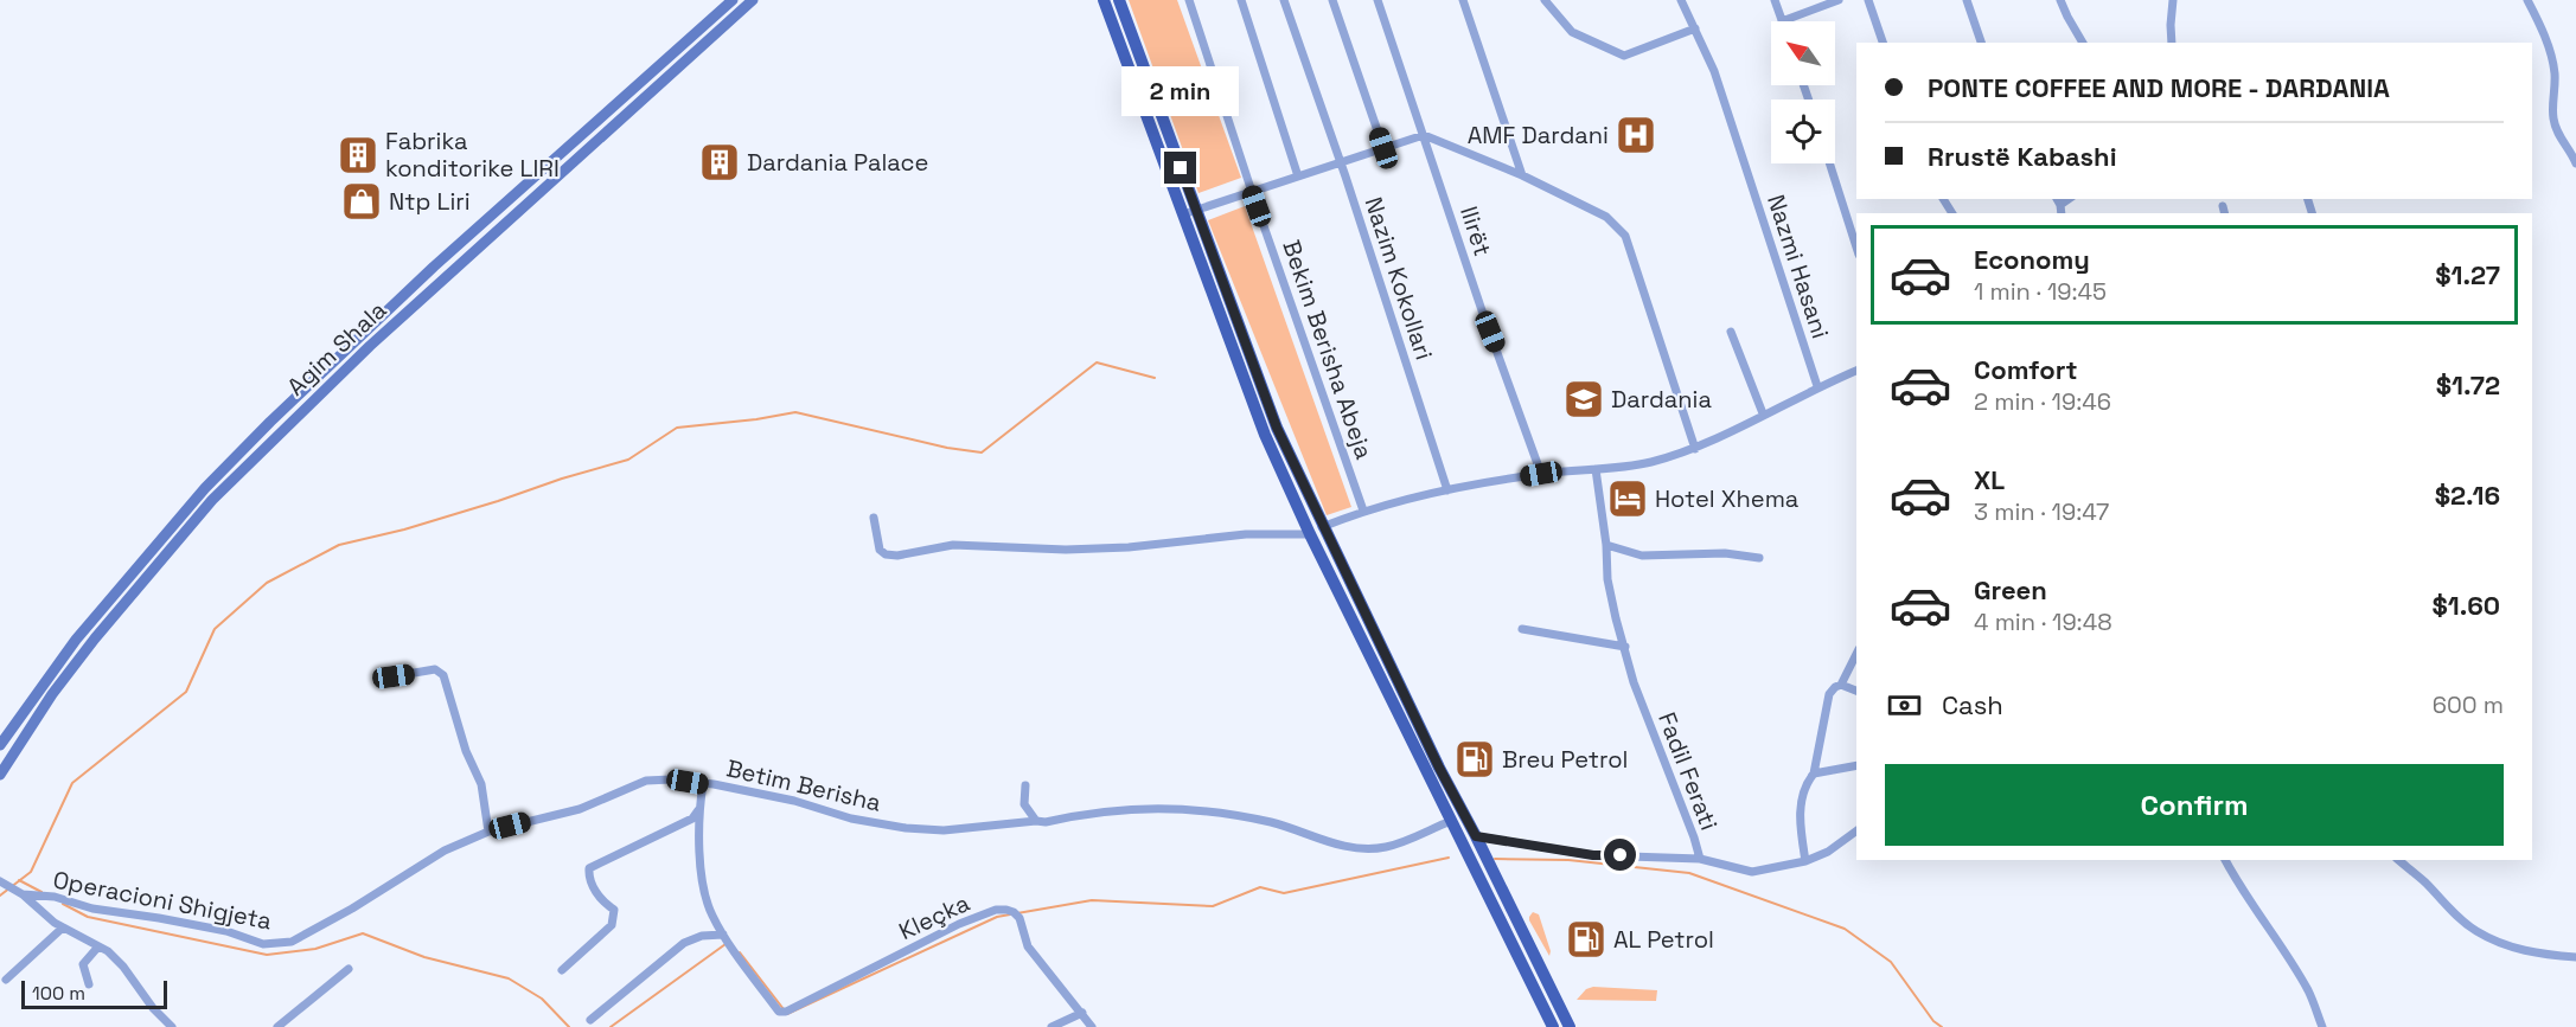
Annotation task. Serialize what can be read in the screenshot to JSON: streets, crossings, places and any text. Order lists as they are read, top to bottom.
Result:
{
  "streets": {
    "main road": ["Agim Shala"],
    "street": [
      "Ilirët",
      "Nazmi Hasani",
      "Nazim Kokollari",
      "Bekim Berisha Abeja",
      "Fadil Ferati",
      "Betim Berisha",
      "Operacioni Shigjeta",
      "Kleçka"
    ]
  },
  "crossings": [
    ["Betim Berisha", "Operacioni Shigjeta"]
  ],
  "places": {
    "hospital": ["AMF Dardani"],
    "building": ["Fabrika konditorike LIRI", "Dardania Palace"],
    "shop": ["Ntp Liri"],
    "school or university": ["Dardania"],
    "hotel": ["Hotel Xhema"],
    "fuel station": ["Breu Petrol", "AL Petrol"]
  },
  "scale_bar": "100 m",
  "north": "top left",
  "page": {
    "banner": ["PONTE COFFEE AND MORE - DARDANIA", "Rrustë Kabashi"],
    "bubble": "2 min",
    "list": [
      {
        "name": "Economy",
        "note": "1 min · 19:45",
        "value": "$1.27"
      },
      {
        "name": "Comfort",
        "note": "2 min · 19:46",
        "value": "$1.72"
      },
      {
        "name": "XL",
        "note": "3 min · 19:47",
        "value": "$2.16"
      },
      {
        "name": "Green",
        "note": "4 min · 19:48",
        "value": "$1.60"
      }
    ],
    "pay": ["Cash", "600 m"],
    "buttons": "Confirm",
    "scale": "100 m"
  }
}
